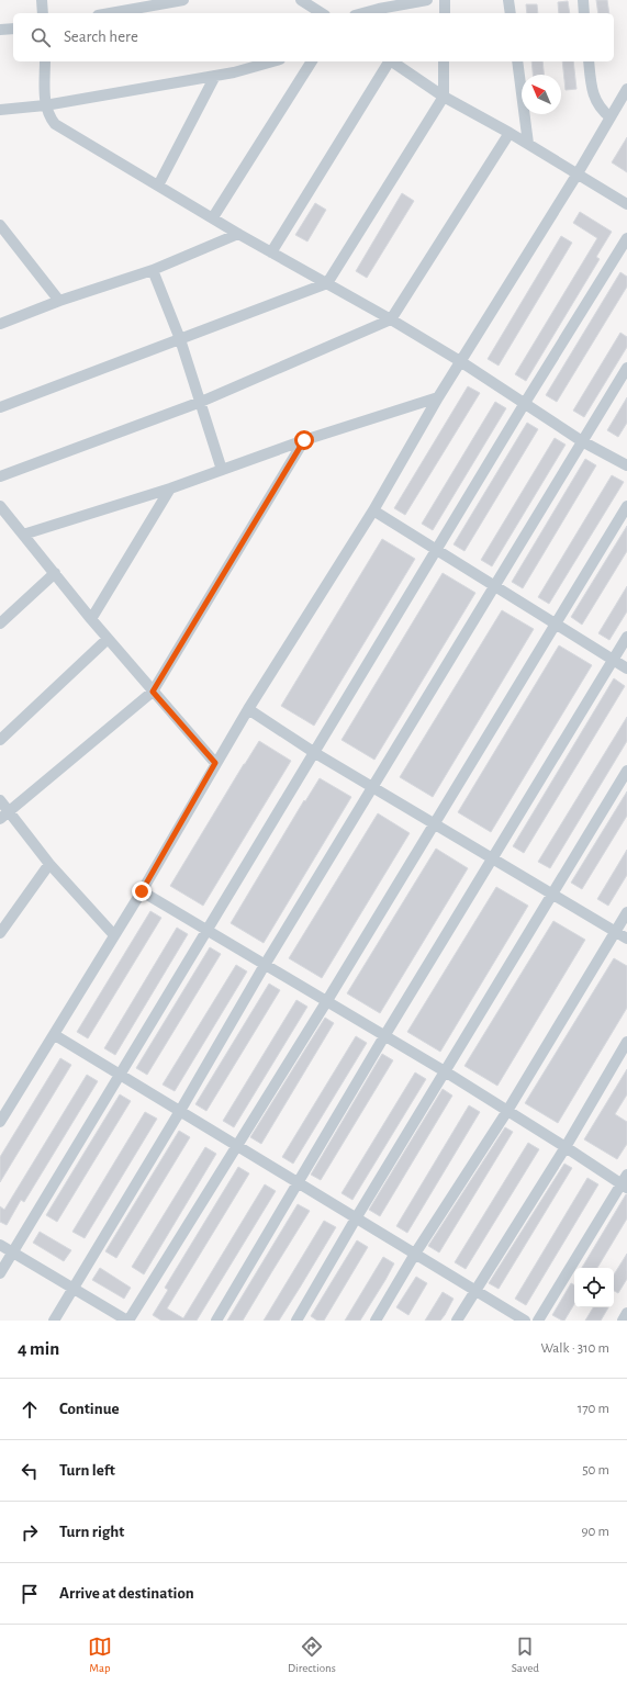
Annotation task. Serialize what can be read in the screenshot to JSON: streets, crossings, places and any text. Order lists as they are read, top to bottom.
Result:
{
  "north": "top left",
  "page": {
    "search": "Search here",
    "heading": ["4 min", "Walk · 310 m"],
    "list": [
      ["Continue", "170 m"],
      ["Turn left", "50 m"],
      ["Turn right", "90 m"],
      "Arrive at destination"
    ],
    "nav": ["Map", "Directions", "Saved"]
  }
}
